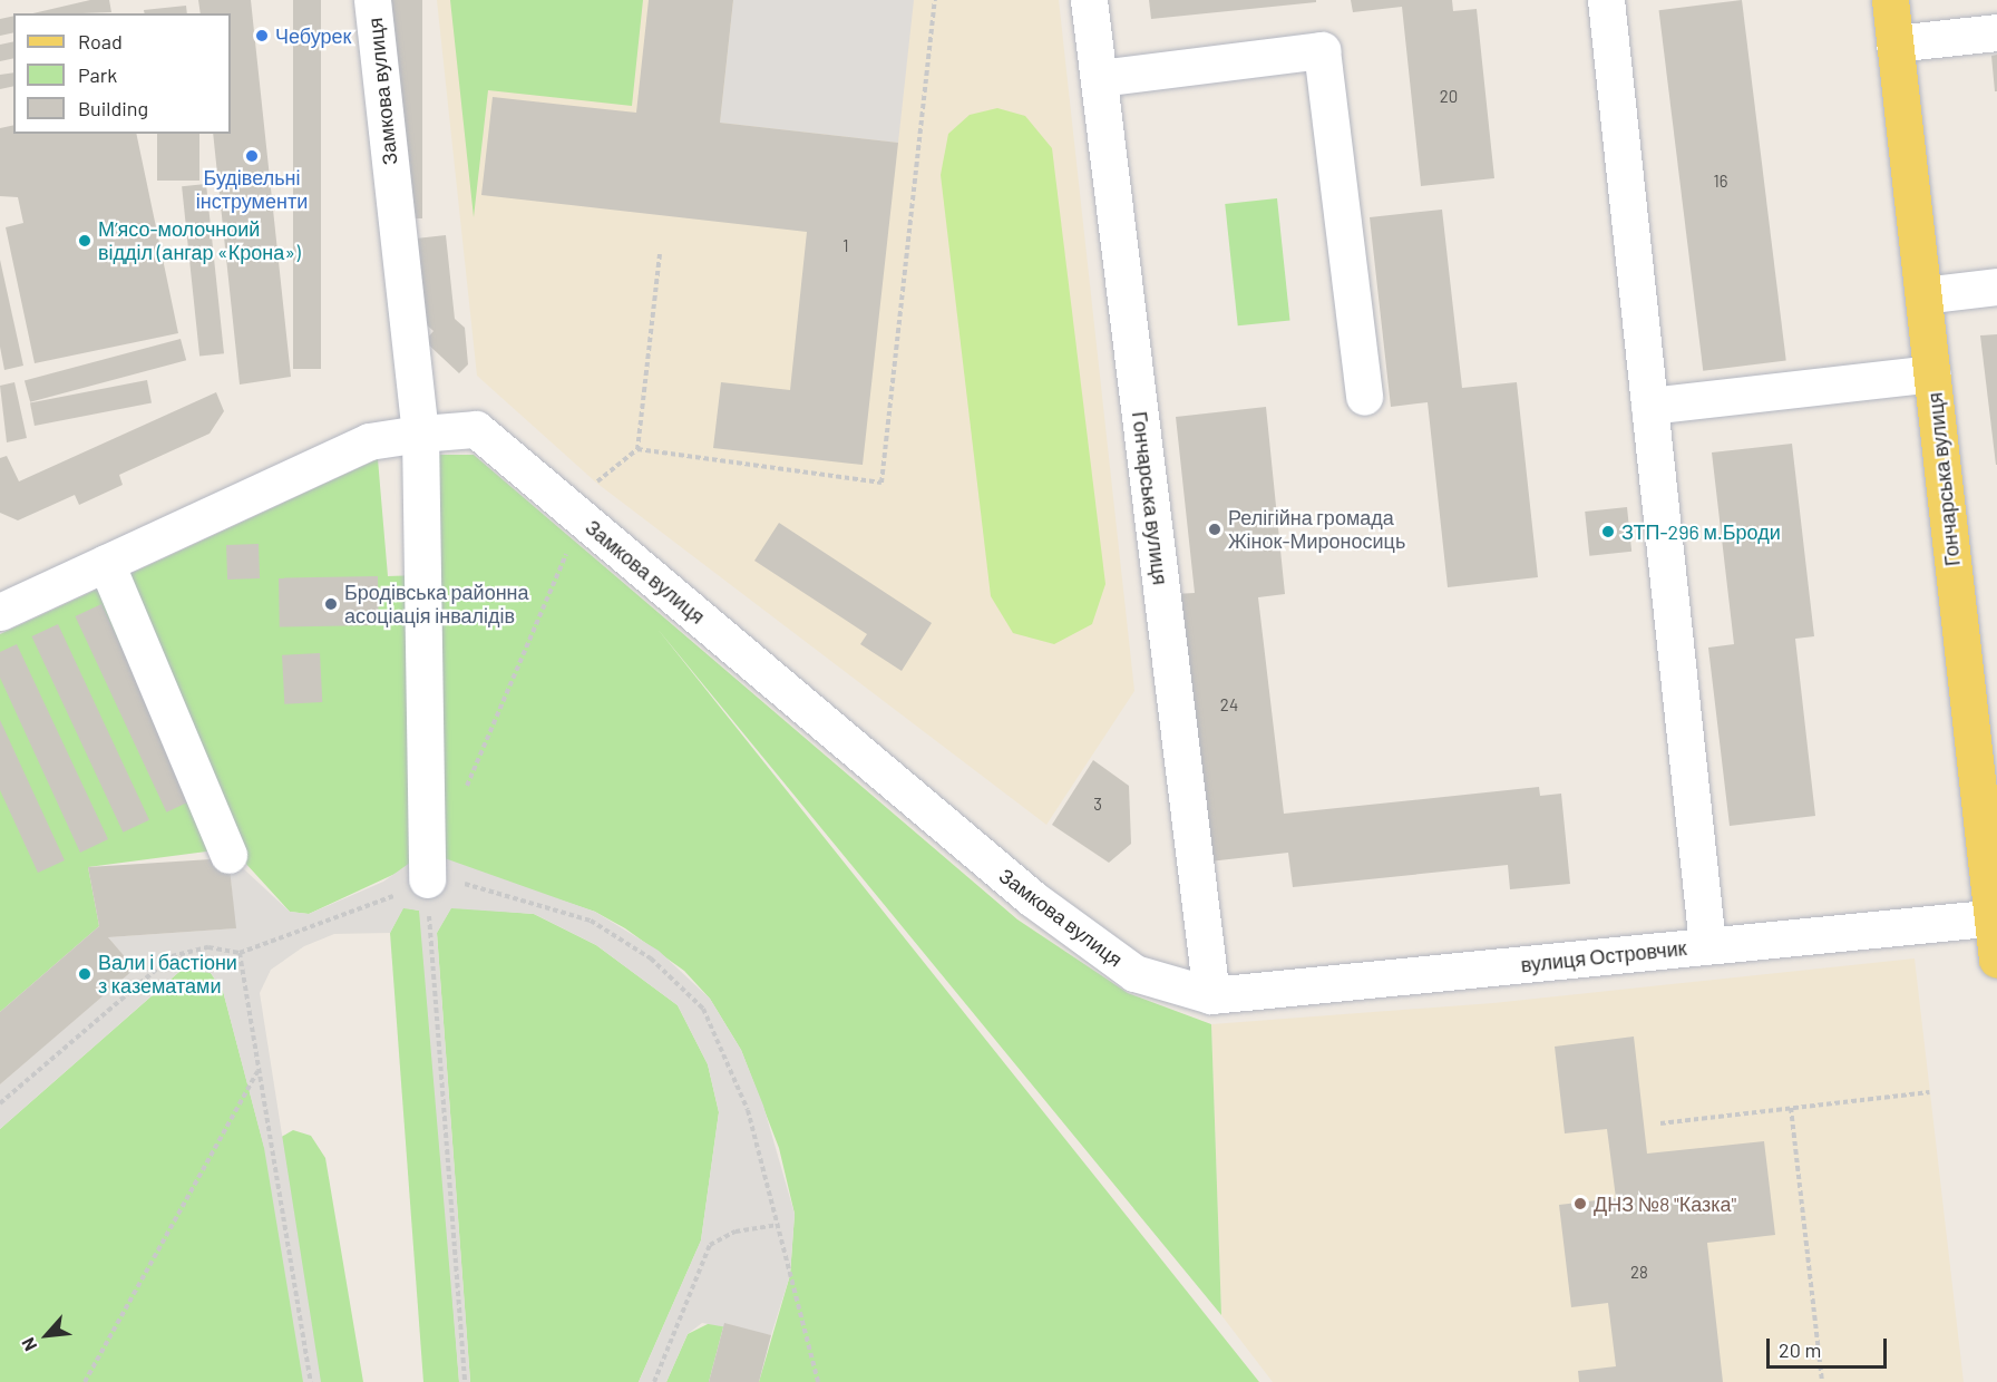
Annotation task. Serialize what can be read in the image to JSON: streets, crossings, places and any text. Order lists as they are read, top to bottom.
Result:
{
  "streets": {
    "main road": ["Гончарська вулиця"],
    "street": ["Замкова вулиця", "вулиця Островчик"]
  },
  "crossings": [
    ["Замкова вулиця", "Гончарська вулиця"],
    ["Замкова вулиця", "вулиця Островчик"],
    ["Гончарська вулиця", "вулиця Островчик"]
  ],
  "places": [
    "Чебурек",
    "Будівельні інструменти",
    "М’ясо-молочноий відділ (ангар «Крона»)",
    "Релігійна громада Жінок-Мироносиць",
    "ЗТП-296 м.Броди",
    "Бродівська районна асоціація інвалідів",
    "Вали і бастіони з казематами",
    "ДНЗ №8 \"Казка\""
  ],
  "house_numbers": [
    "20",
    "16",
    "1",
    "24",
    "3",
    "28"
  ],
  "legend": ["Road", "Park", "Building"],
  "scale_bar": "20 m",
  "north": "bottom left"
}
